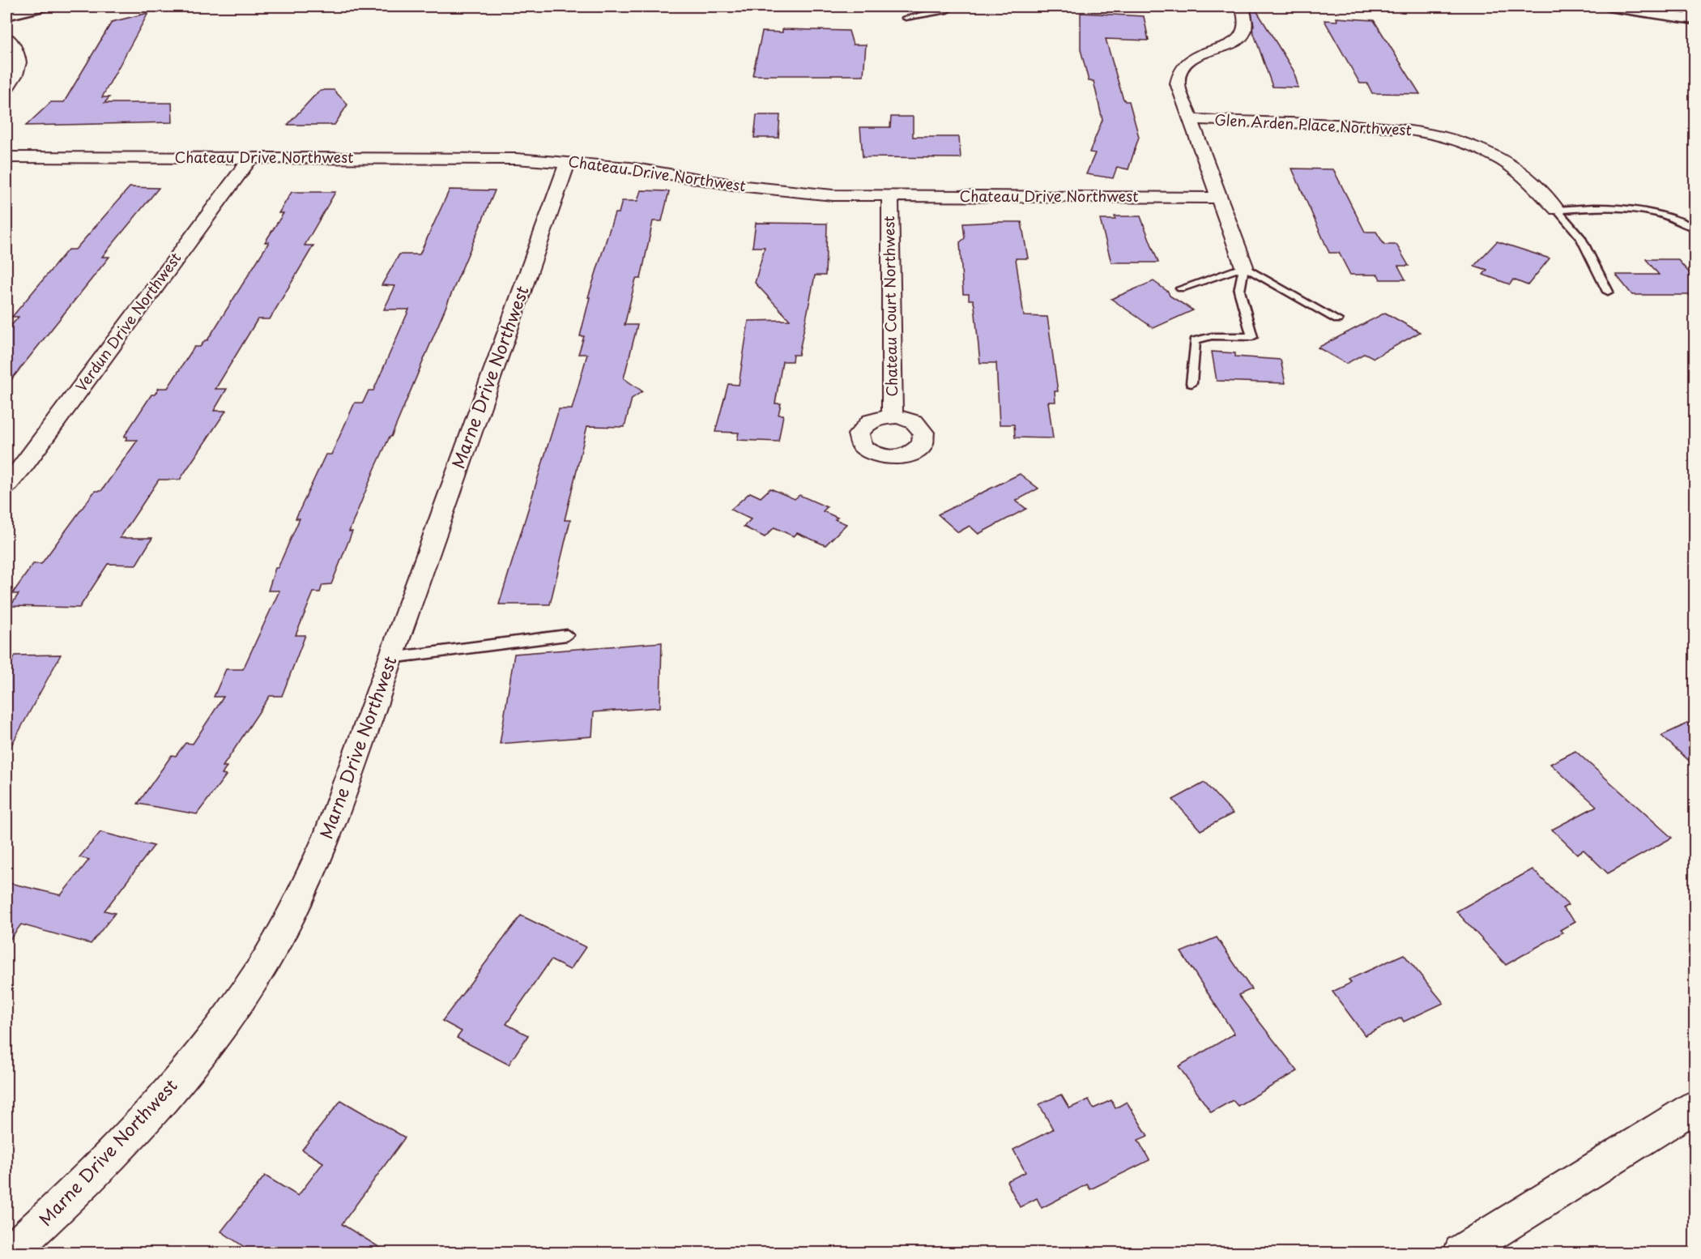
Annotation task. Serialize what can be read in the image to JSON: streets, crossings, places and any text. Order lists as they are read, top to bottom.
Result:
{
  "streets": {
    "street": [
      "Glen Arden Place Northwest",
      "Chateau Drive Northwest",
      "Chateau Court Northwest",
      "Verdun Drive Northwest",
      "Marne Drive Northwest"
    ]
  },
  "crossings": [
    ["Chateau Drive Northwest", "Chateau Court Northwest"],
    ["Chateau Drive Northwest", "Verdun Drive Northwest"],
    ["Chateau Drive Northwest", "Marne Drive Northwest"]
  ]
}
